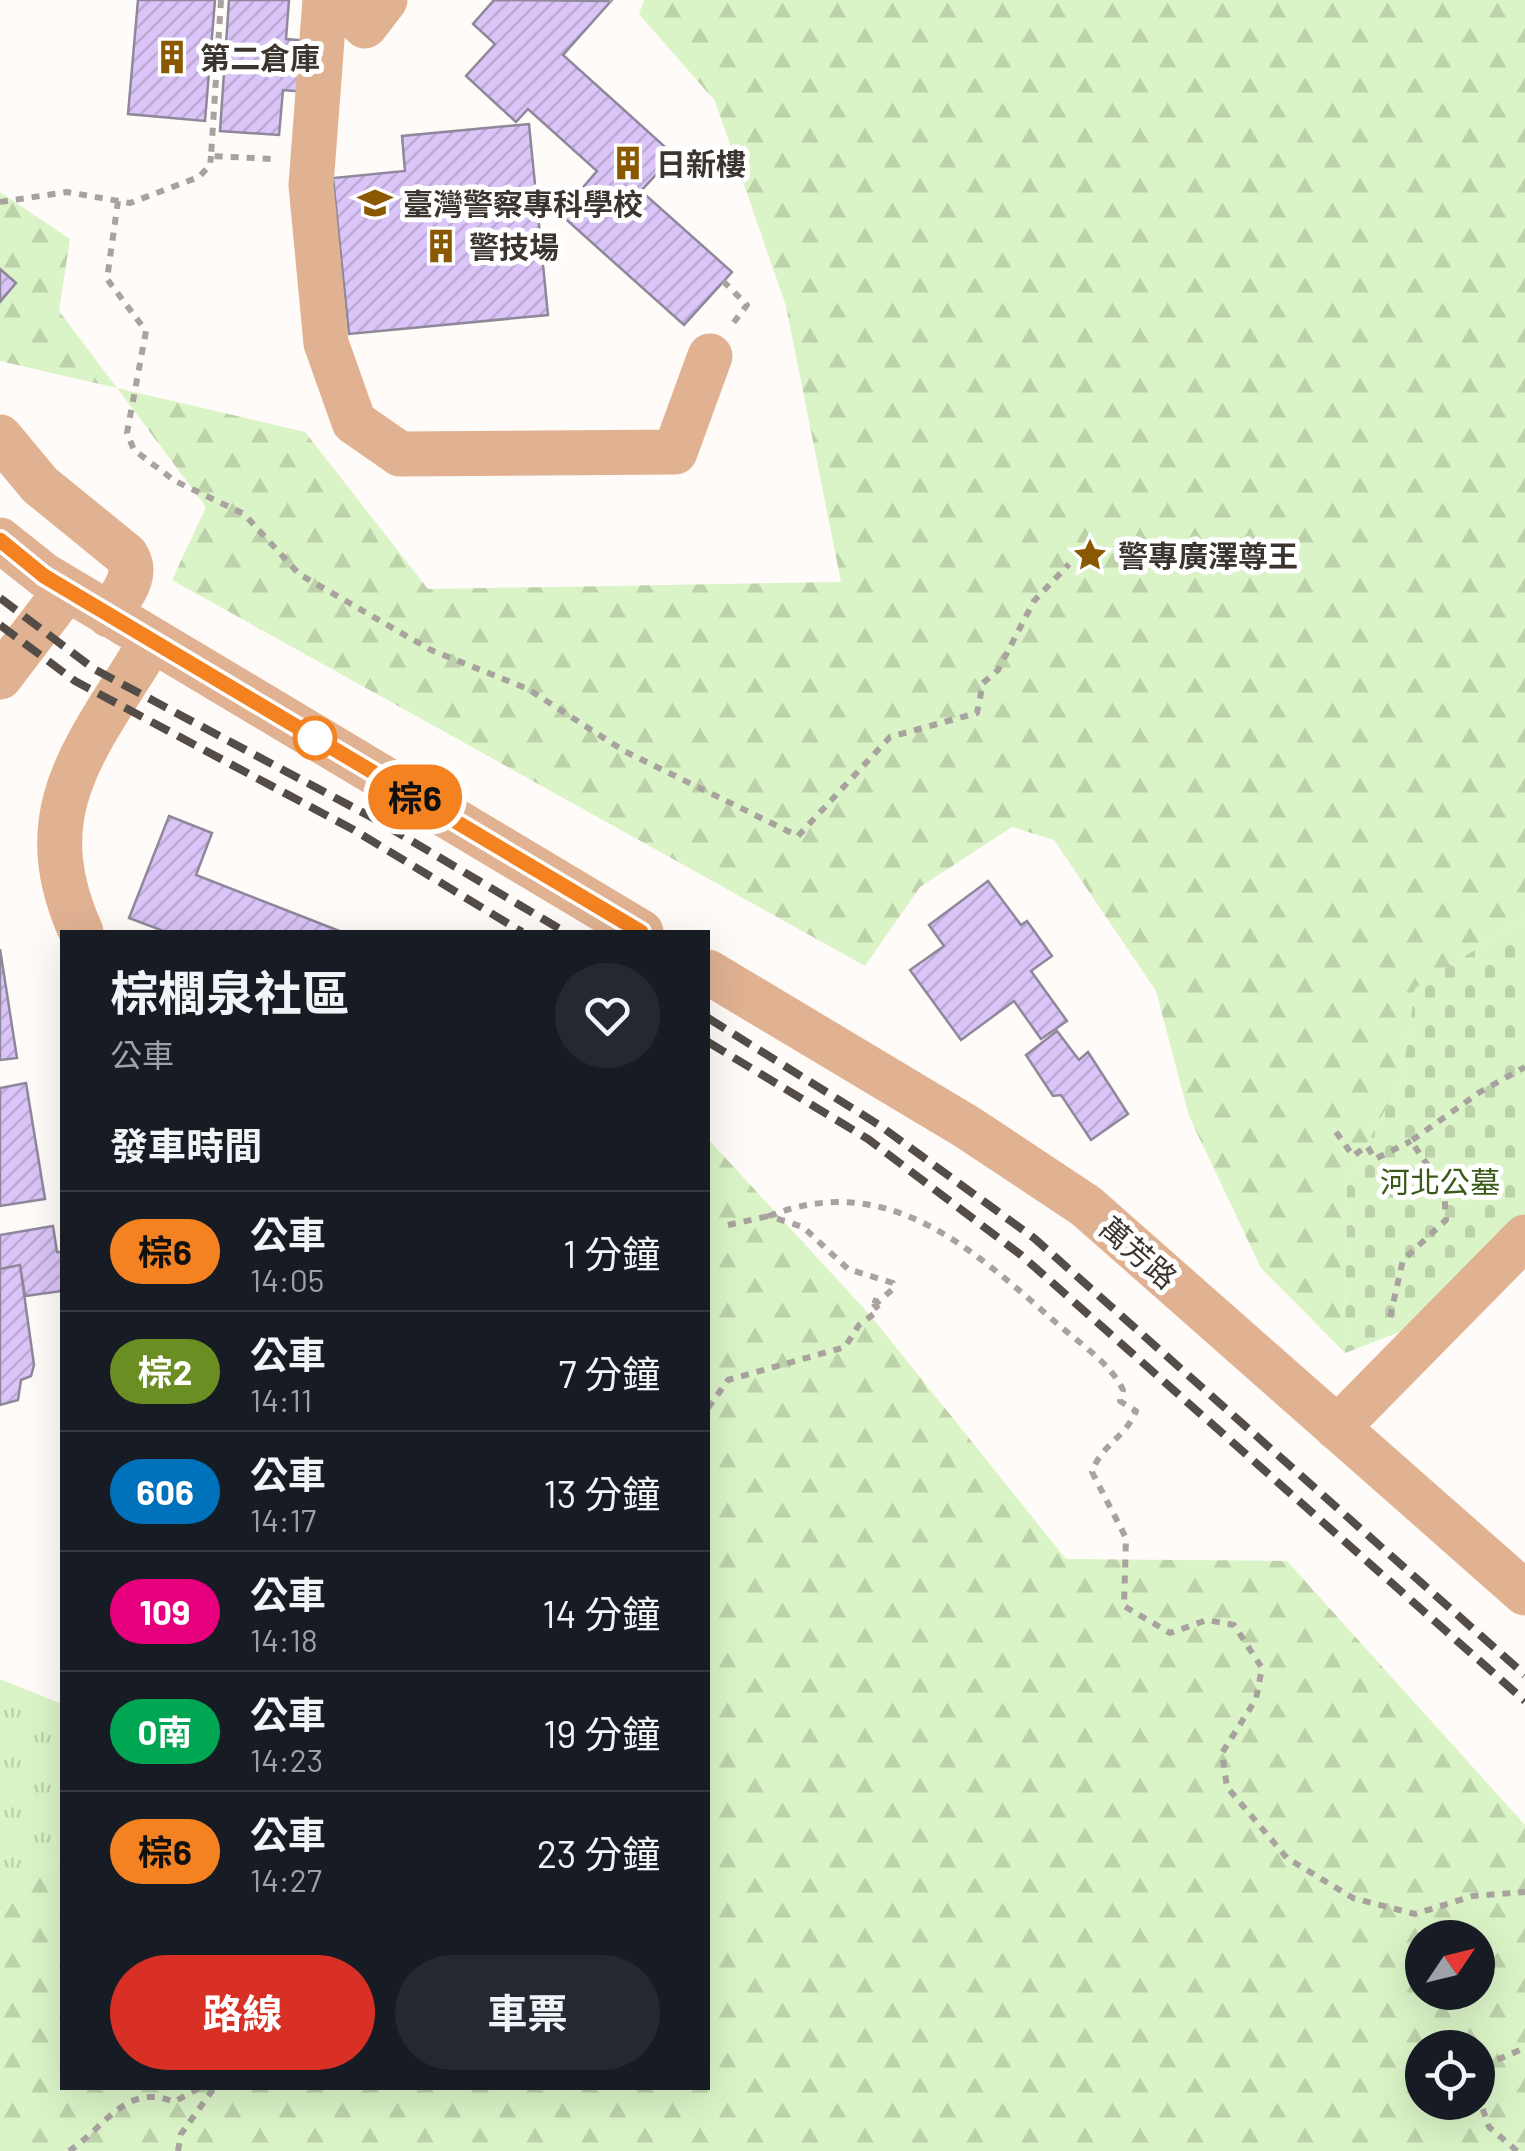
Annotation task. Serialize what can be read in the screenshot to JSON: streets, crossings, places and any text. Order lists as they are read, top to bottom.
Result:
{
  "streets": {
    "street": ["萬芳路"]
  },
  "parks": ["河北公墓"],
  "places": {
    "building": ["第二倉庫", "日新樓", "警技場"],
    "school or university": ["臺灣警察專科學校"],
    "place": ["警專廣澤尊王"]
  },
  "lines": ["bus line 棕6"],
  "north": "top right",
  "page": {
    "on_map": "棕6",
    "heading": [
      ["棕櫚泉社區", "公車"],
      "發車時間"
    ],
    "list": [
      {
        "mark": "棕6",
        "name": "公車",
        "note": "14:05",
        "value": "1 分鐘"
      },
      {
        "mark": "棕2",
        "name": "公車",
        "note": "14:11",
        "value": "7 分鐘"
      },
      {
        "mark": "606",
        "name": "公車",
        "note": "14:17",
        "value": "13 分鐘"
      },
      {
        "mark": "109",
        "name": "公車",
        "note": "14:18",
        "value": "14 分鐘"
      },
      {
        "mark": "0南",
        "name": "公車",
        "note": "14:23",
        "value": "19 分鐘"
      },
      {
        "mark": "棕6",
        "name": "公車",
        "note": "14:27",
        "value": "23 分鐘"
      }
    ],
    "buttons": ["路線", "車票"]
  }
}
